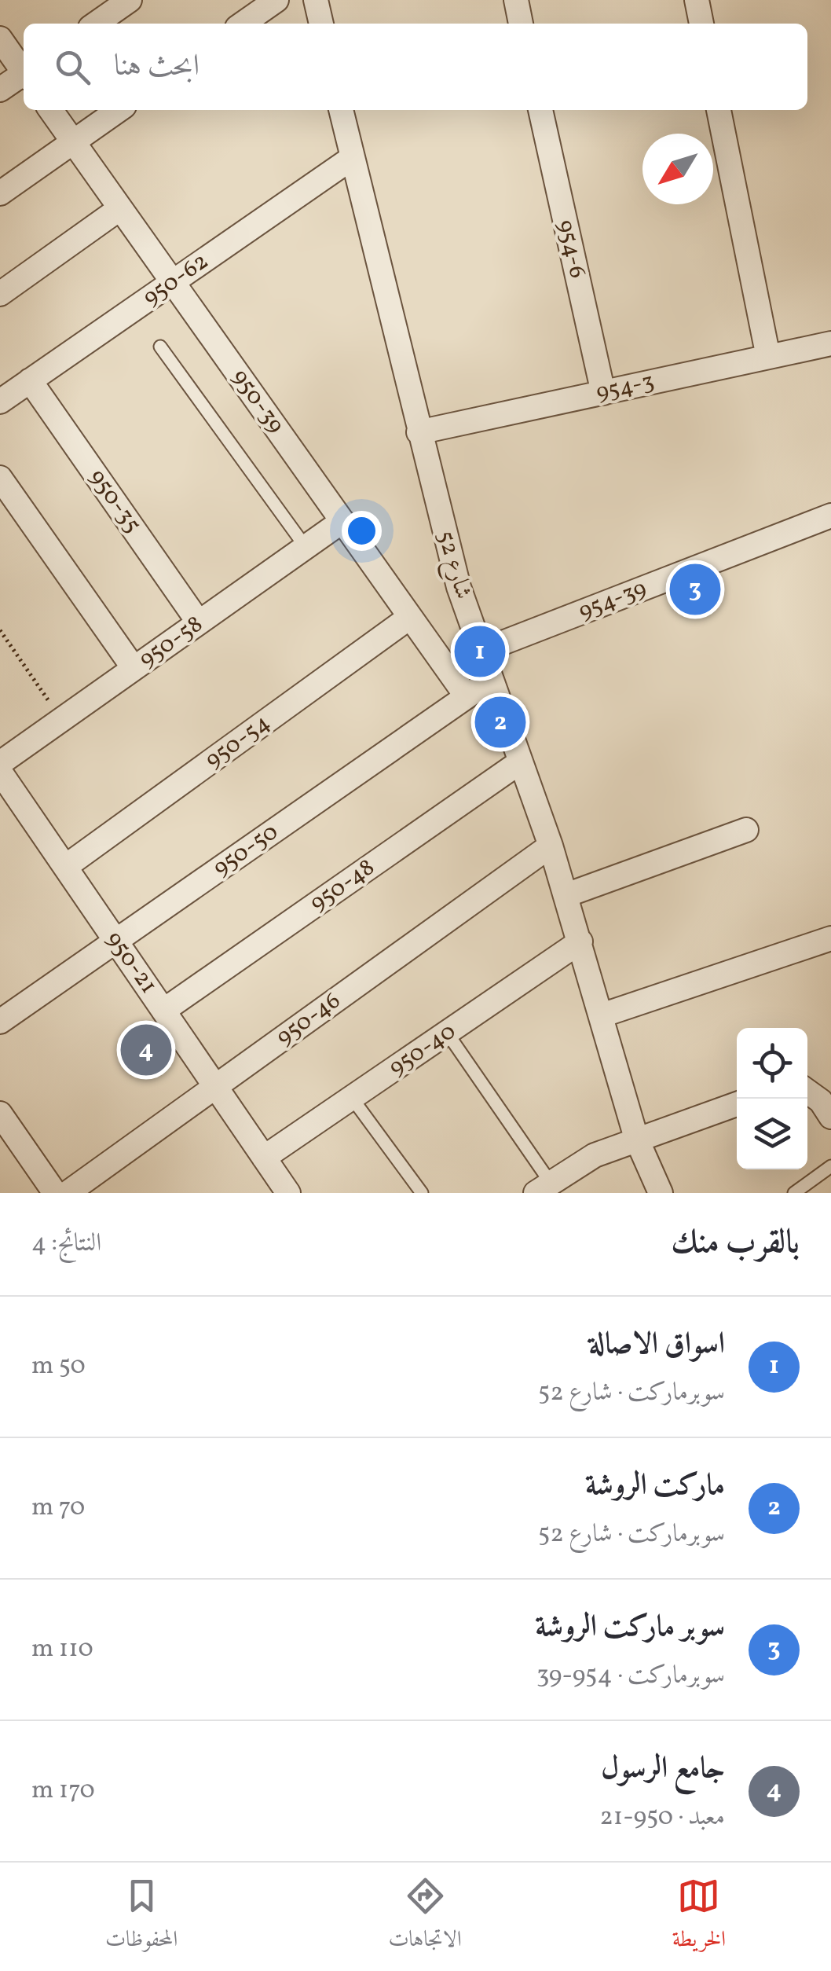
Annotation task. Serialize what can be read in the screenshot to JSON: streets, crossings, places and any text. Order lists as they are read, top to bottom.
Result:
{
  "streets": {
    "street": [
      "954-6",
      "950-62",
      "954-3",
      "950-39",
      "950-35",
      "شارع 52",
      "954-39",
      "950-58",
      "950-54",
      "950-50",
      "950-48",
      "950-21",
      "950-46",
      "950-40"
    ]
  },
  "crossings": [
    ["954-6", "954-3"],
    ["950-62", "950-39"],
    ["950-62", "950-35"],
    ["950-62", "شارع 52"],
    ["954-3", "شارع 52"],
    ["950-39", "950-58"],
    ["950-39", "950-54"],
    ["950-39", "950-50"],
    ["950-35", "950-58"],
    ["شارع 52", "954-39"],
    ["شارع 52", "950-50"],
    ["شارع 52", "950-48"],
    ["شارع 52", "950-46"],
    ["شارع 52", "950-40"],
    ["950-54", "950-21"],
    ["950-50", "950-21"],
    ["950-48", "950-21"],
    ["950-21", "950-46"],
    ["950-21", "950-40"]
  ],
  "north": "bottom left",
  "page": {
    "search": "ابحث هنا",
    "pins": [
      "3",
      "1",
      "2",
      "4"
    ],
    "heading": ["بالقرب منك", "النتائج: 4"],
    "list": [
      {
        "mark": "1",
        "name": "اسواق الاصالة",
        "note": "سوبرماركت · شارع 52",
        "value": "50 m"
      },
      {
        "mark": "2",
        "name": "ماركت الروشة",
        "note": "سوبرماركت · شارع 52",
        "value": "70 m"
      },
      {
        "mark": "3",
        "name": "سوبر ماركت الروشة",
        "note": "سوبرماركت · 954-39",
        "value": "110 m"
      },
      {
        "mark": "4",
        "name": "جامع الرسول",
        "note": "معبد · 950-21",
        "value": "170 m"
      }
    ],
    "nav": ["الخريطة", "الاتجاهات", "المحفوظات"]
  }
}
